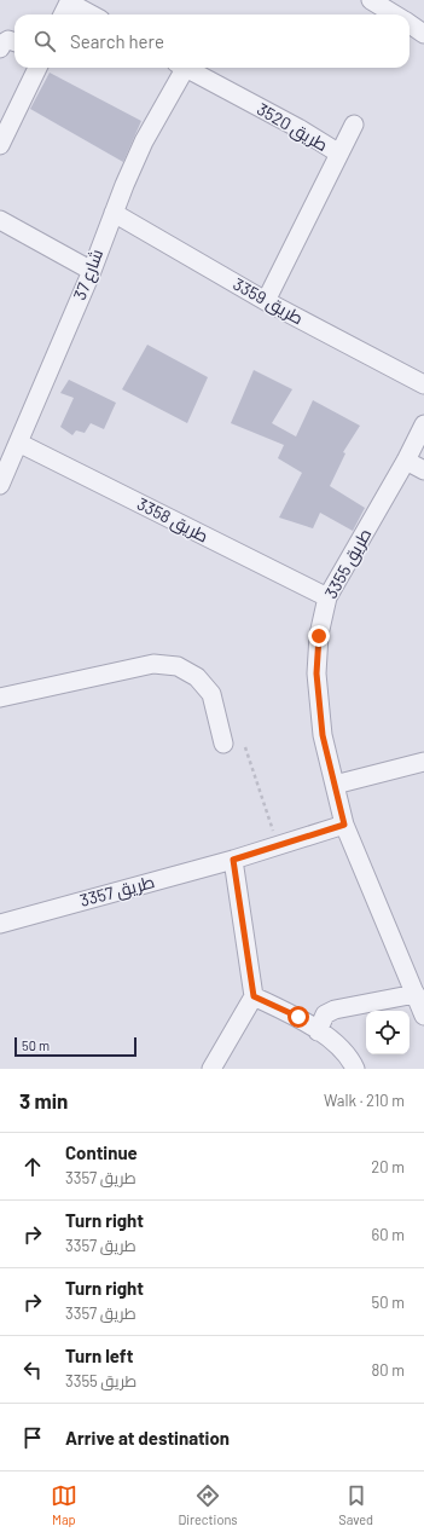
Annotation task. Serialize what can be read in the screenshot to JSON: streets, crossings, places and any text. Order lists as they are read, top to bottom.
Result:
{
  "streets": {
    "street": [
      "طريق 3520",
      "شارع 37",
      "طريق 3359",
      "طريق 3358",
      "طريق 3355",
      "طريق 3357"
    ]
  },
  "crossings": [
    ["طريق 3520", "طريق 3359"],
    ["شارع 37", "طريق 3359"],
    ["شارع 37", "طريق 3358"],
    ["طريق 3358", "طريق 3355"],
    ["طريق 3355", "طريق 3357"]
  ],
  "scale_bar": "50 m",
  "page": {
    "search": "Search here",
    "scale": "50 m",
    "heading": ["3 min", "Walk · 210 m"],
    "list": [
      ["Continue", "طريق 3357", "20 m"],
      ["Turn right", "طريق 3357", "60 m"],
      ["Turn right", "طريق 3357", "50 m"],
      ["Turn left", "طريق 3355", "80 m"],
      "Arrive at destination"
    ],
    "nav": ["Map", "Directions", "Saved"]
  }
}
